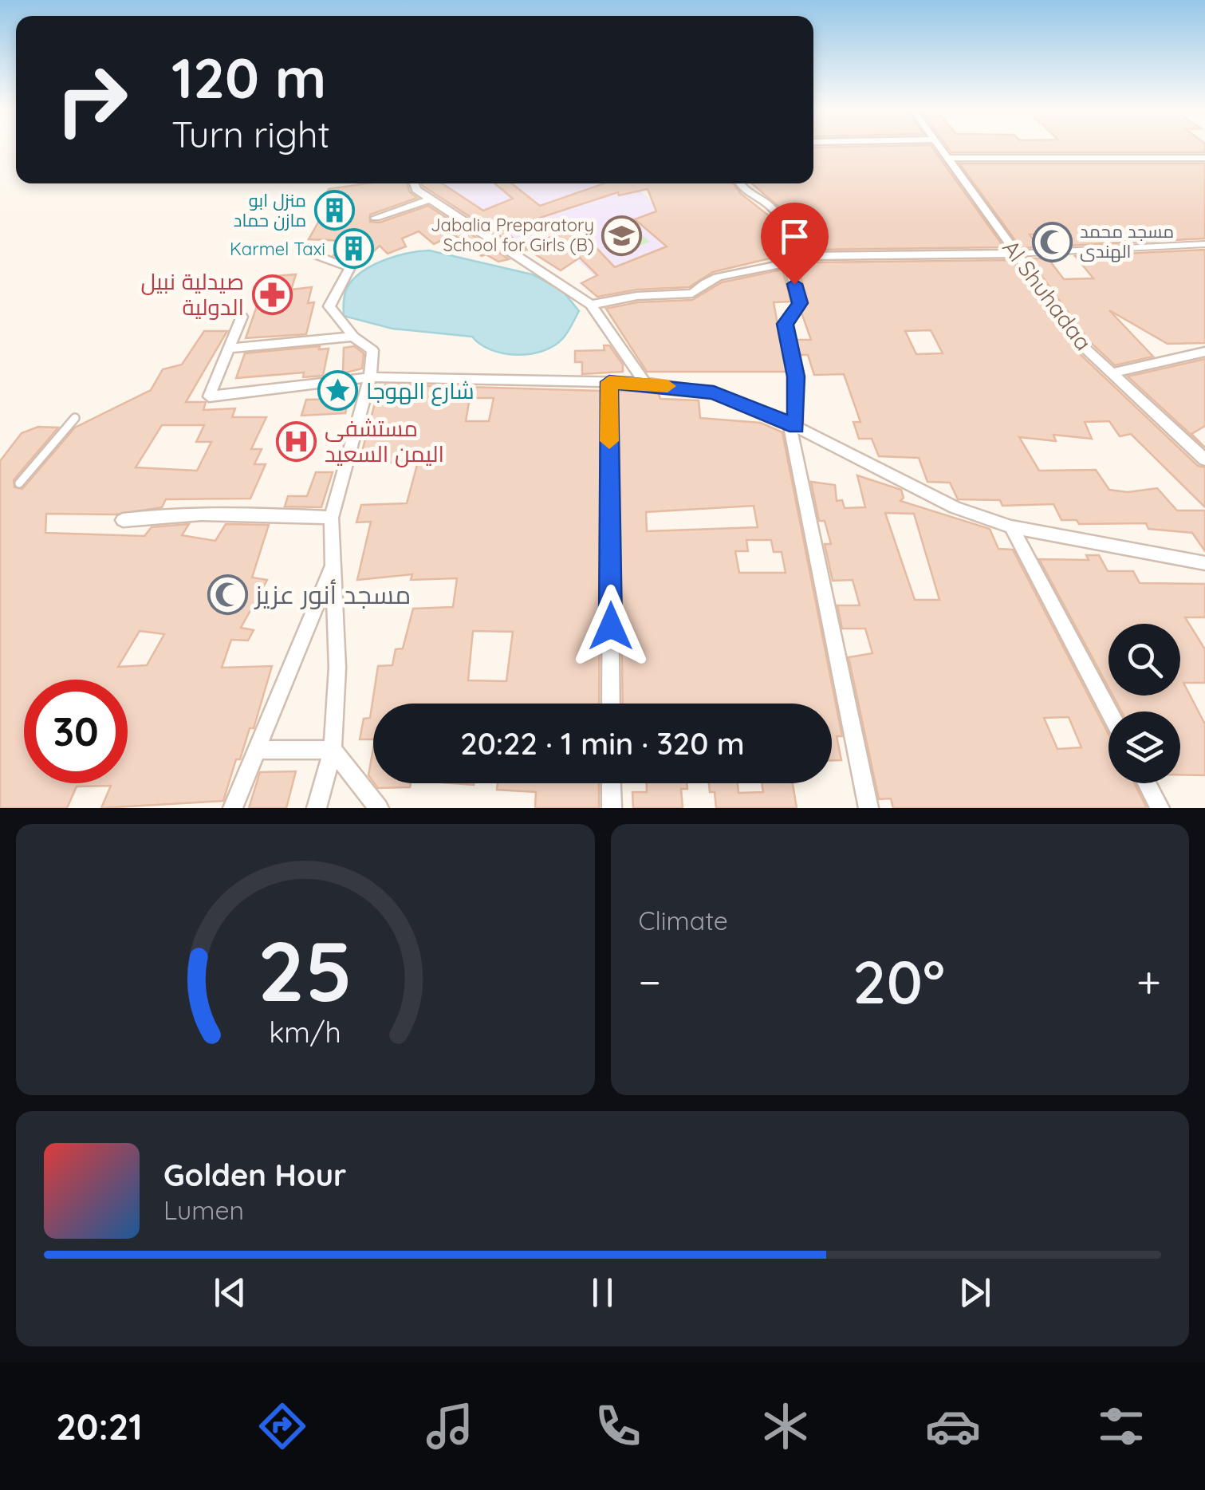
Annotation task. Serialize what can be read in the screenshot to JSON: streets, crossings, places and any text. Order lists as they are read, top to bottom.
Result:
{
  "streets": {
    "street": ["Al Shuhadaa"]
  },
  "places": {
    "building": ["منزل ابو مازن حماد", "Karmel Taxi"],
    "school or university": ["Jabalia Preparatory School for Girls (B)"],
    "mosque": ["مسجد محمد الهندى", "مسجد أنور عزيز"],
    "pharmacy": ["صيدلية نبيل الدولية"],
    "place": ["شارع الهوجا"],
    "hospital": ["مستشفى اليمن السعيد"]
  },
  "page": {
    "turn": ["120 m", "Turn right"],
    "limit": "30",
    "trip": "20:22 · 1 min · 320 m",
    "tile": "Climate",
    "heat": ["−", "20°", "+"],
    "song": ["Golden Hour", "Lumen"],
    "tabs": "20:21",
    "gauge": ["25", "km/h"]
  }
}
